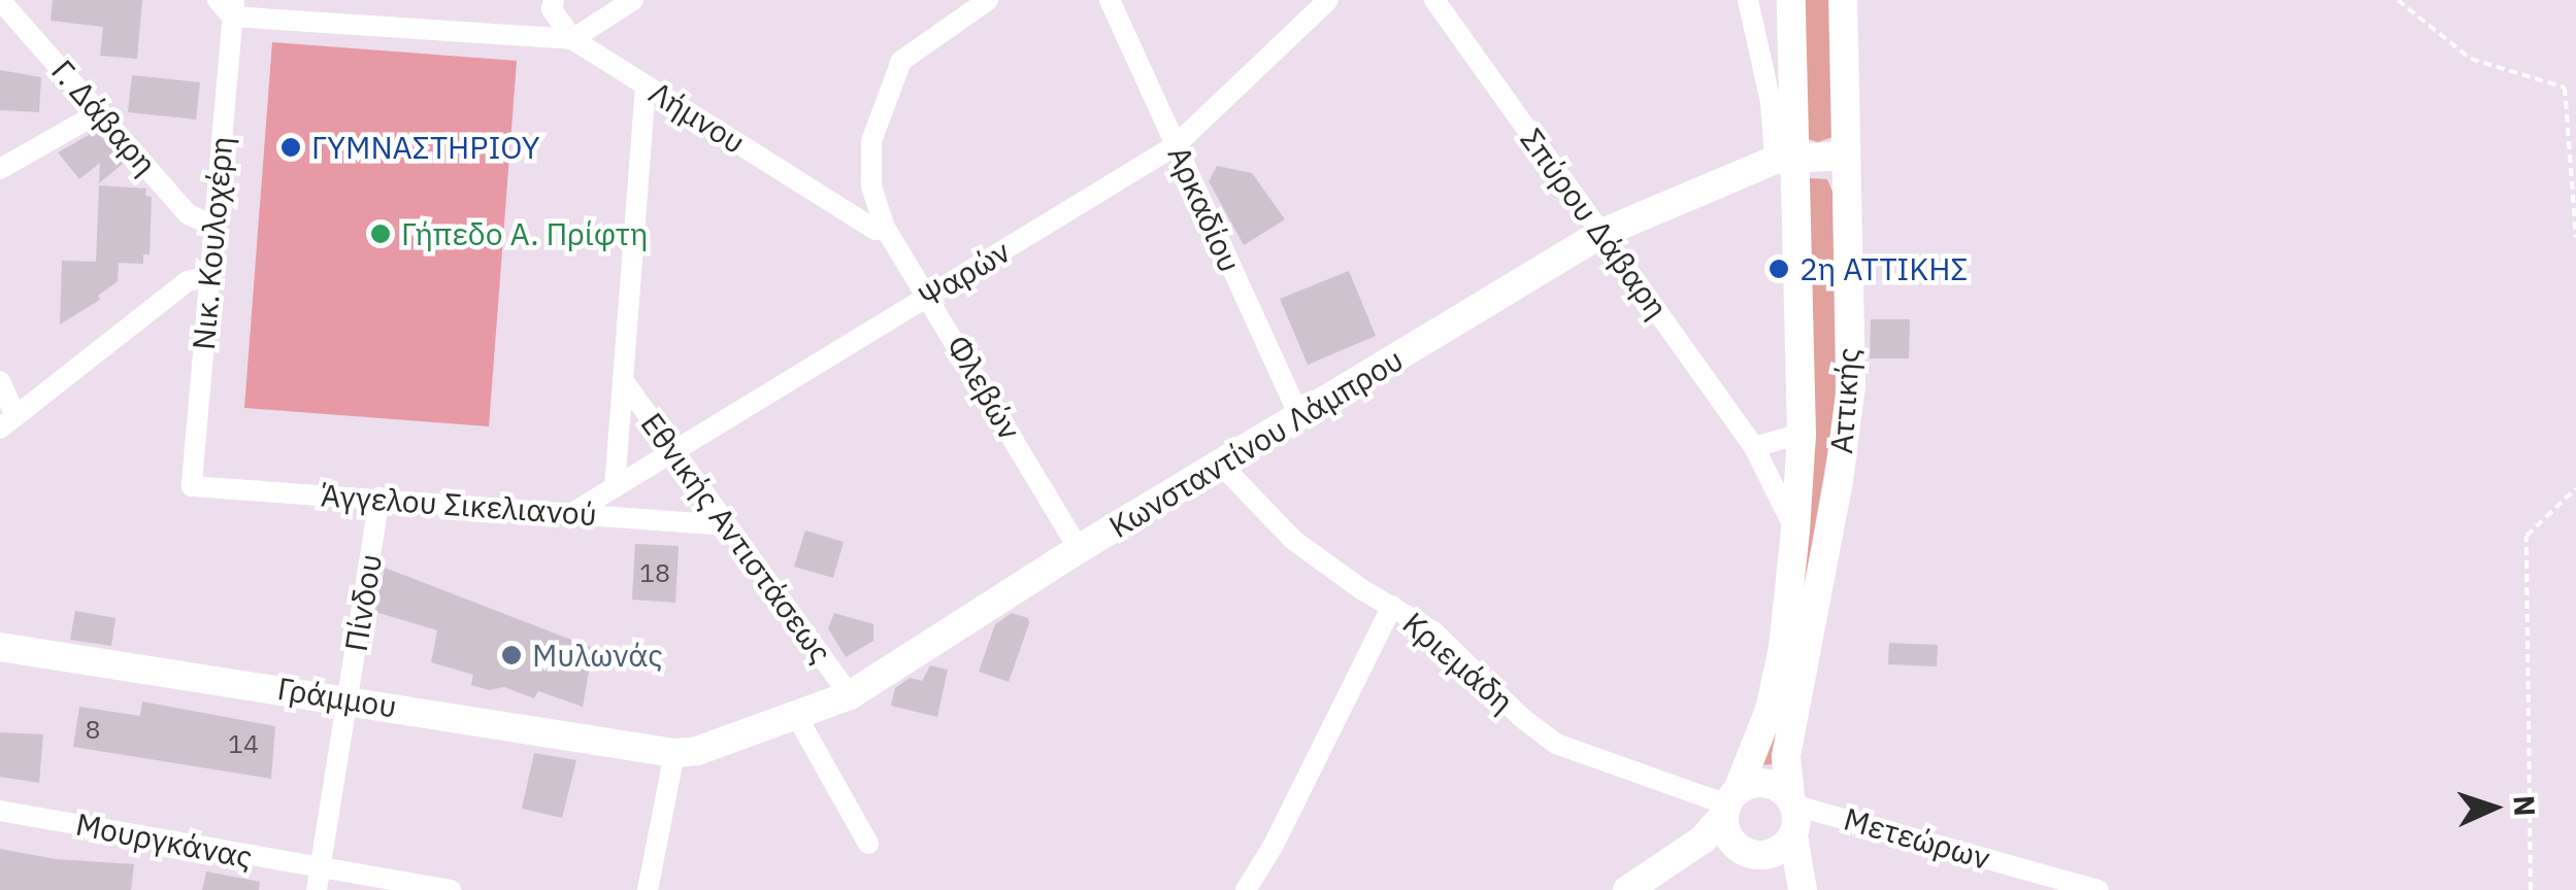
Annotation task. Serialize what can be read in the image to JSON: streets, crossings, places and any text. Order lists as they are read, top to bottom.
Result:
{
  "streets": {
    "street": [
      "Γ. Δάβαρη",
      "Λήμνου",
      "Αρκαδίου",
      "Σπύρου Δάβαρη",
      "Νικ. Κουλοχέρη",
      "Ψαρών",
      "Φλεβών",
      "Αττικής",
      "Κωνσταντίνου Λάμπρου",
      "Άγγελου Σικελιανού",
      "Εθνικής Αντιστάσεως",
      "Πίνδου",
      "Κριεμάδη",
      "Γράμμου",
      "Μετεώρων",
      "Μουργκάνας"
    ]
  },
  "crossings": [
    ["Γ. Δάβαρη", "Νικ. Κουλοχέρη"],
    ["Λήμνου", "Φλεβών"],
    ["Αρκαδίου", "Ψαρών"],
    ["Αρκαδίου", "Κωνσταντίνου Λάμπρου"],
    ["Σπύρου Δάβαρη", "Αττικής"],
    ["Σπύρου Δάβαρη", "Κωνσταντίνου Λάμπρου"],
    ["Νικ. Κουλοχέρη", "Άγγελου Σικελιανού"],
    ["Ψαρών", "Φλεβών"],
    ["Ψαρών", "Άγγελου Σικελιανού"],
    ["Ψαρών", "Εθνικής Αντιστάσεως"],
    ["Φλεβών", "Κωνσταντίνου Λάμπρου"],
    ["Αττικής", "Κωνσταντίνου Λάμπρου"],
    ["Αττικής", "Κριεμάδη"],
    ["Αττικής", "Μετεώρων"],
    ["Κωνσταντίνου Λάμπρου", "Εθνικής Αντιστάσεως"],
    ["Κωνσταντίνου Λάμπρου", "Κριεμάδη"],
    ["Κωνσταντίνου Λάμπρου", "Γράμμου"],
    ["Άγγελου Σικελιανού", "Εθνικής Αντιστάσεως"],
    ["Άγγελου Σικελιανού", "Πίνδου"],
    ["Πίνδου", "Γράμμου"],
    ["Πίνδου", "Μουργκάνας"],
    ["Κριεμάδη", "Μετεώρων"]
  ],
  "places": [
    "ΓΥΜΝΑΣΤΗΡΙΟΥ",
    "Γήπεδο Α. Πρίφτη",
    "2η ΑΤΤΙΚΗΣ",
    "Μυλωνάς"
  ],
  "house_numbers": ["18", "8", "14"],
  "north": "right"
}
